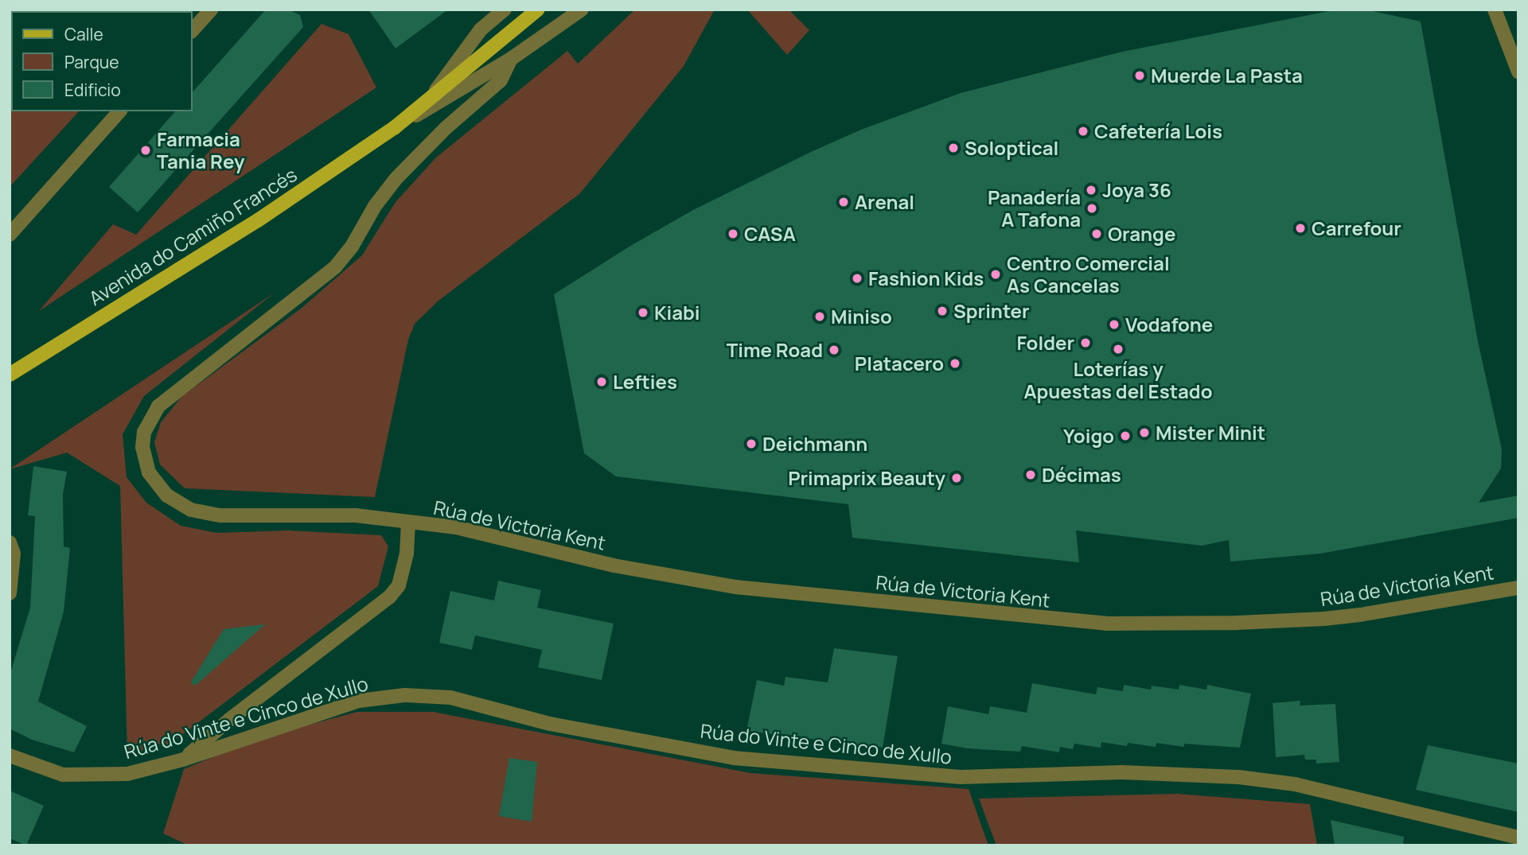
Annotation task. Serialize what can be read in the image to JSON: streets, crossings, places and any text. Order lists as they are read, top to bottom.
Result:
{
  "streets": {
    "main road": ["Avenida do Camiño Francés"],
    "street": ["Rúa de Victoria Kent", "Rúa do Vinte e Cinco de Xullo"]
  },
  "crossings": [
    ["Avenida do Camiño Francés", "Rúa de Victoria Kent"],
    ["Rúa de Victoria Kent", "Rúa do Vinte e Cinco de Xullo"]
  ],
  "places": [
    "Muerde La Pasta",
    "Cafetería Lois",
    "Soloptical",
    "Farmacia Tania Rey",
    "Joya 36",
    "Arenal",
    "Panadería A Tafona",
    "Carrefour",
    "CASA",
    "Orange",
    "Centro Comercial As Cancelas",
    "Fashion Kids",
    "Sprinter",
    "Kiabi",
    "Miniso",
    "Vodafone",
    "Folder",
    "Loterías y Apuestas del Estado",
    "Time Road",
    "Platacero",
    "Lefties",
    "Mister Minit",
    "Yoigo",
    "Deichmann",
    "Décimas",
    "Primaprix Beauty"
  ],
  "legend": ["Calle", "Parque", "Edificio"]
}
